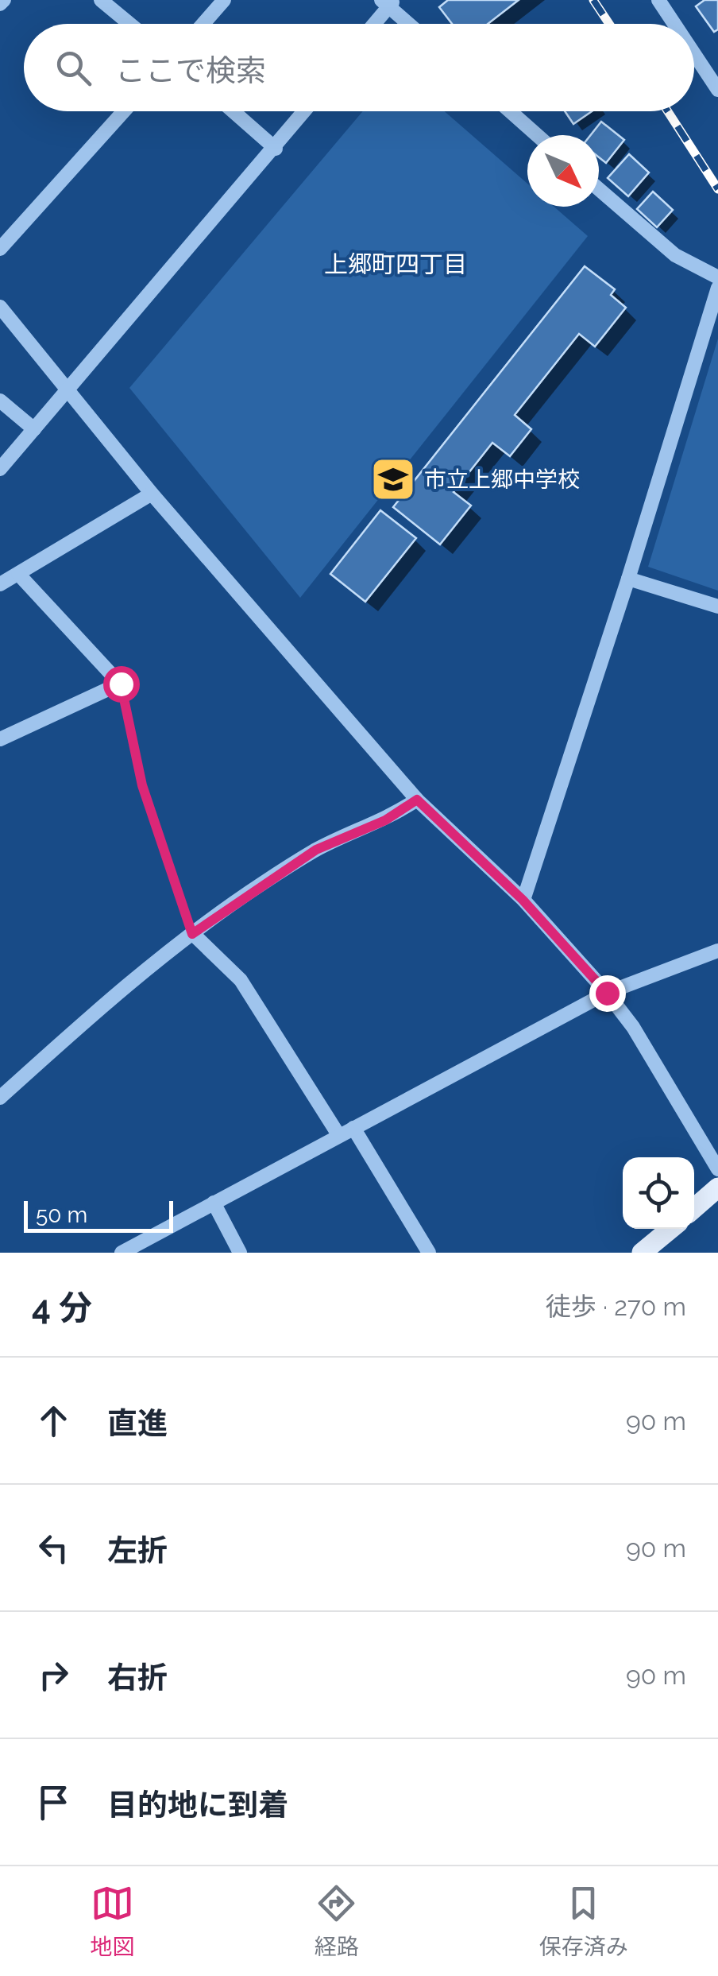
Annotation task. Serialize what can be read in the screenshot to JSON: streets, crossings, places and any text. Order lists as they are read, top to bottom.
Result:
{
  "districts": ["上郷町四丁目"],
  "places": {
    "school or university": ["市立上郷中学校"]
  },
  "scale_bar": "50 m",
  "north": "bottom right",
  "page": {
    "search": "ここで検索",
    "scale": "50 m",
    "heading": ["4 分", "徒歩 · 270 m"],
    "list": [
      ["直進", "90 m"],
      ["左折", "90 m"],
      ["右折", "90 m"],
      "目的地に到着"
    ],
    "nav": ["地図", "経路", "保存済み"]
  }
}
